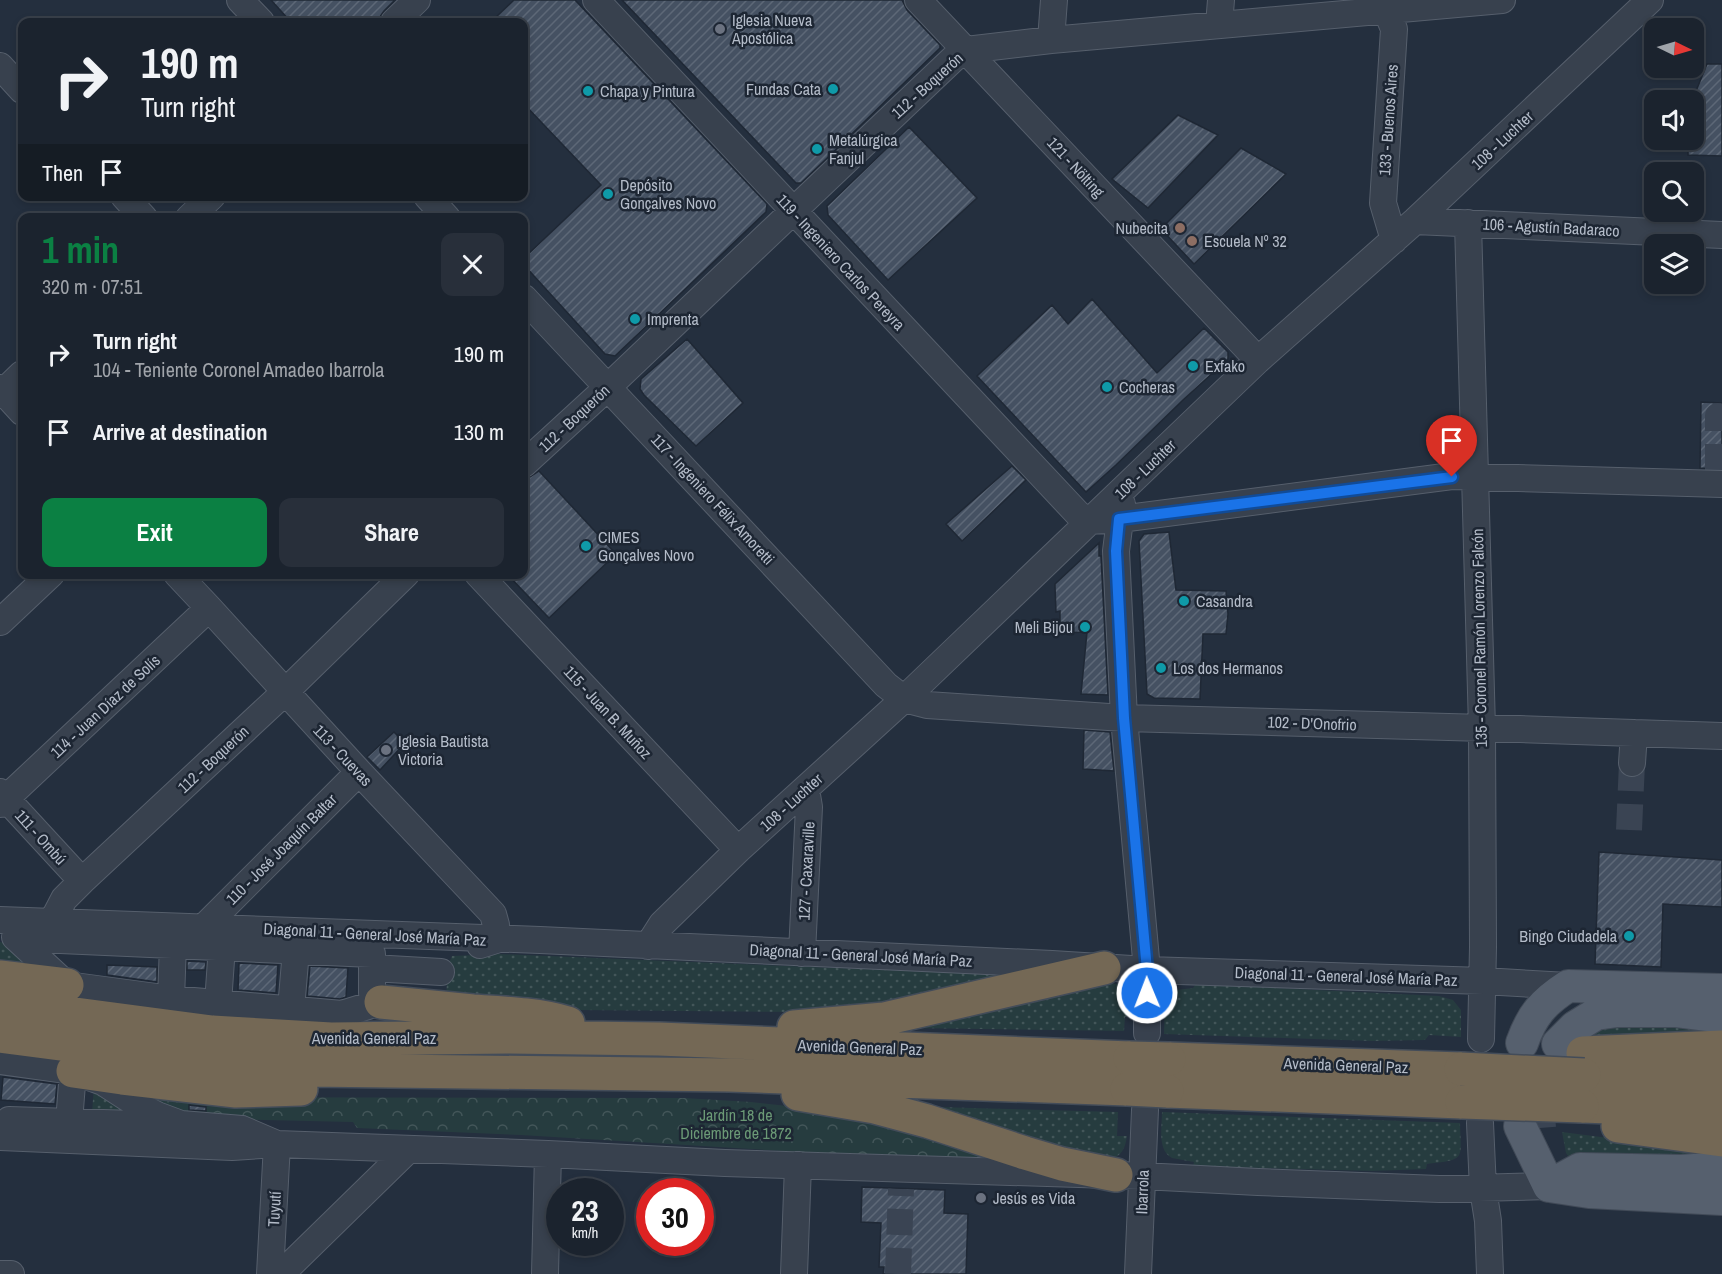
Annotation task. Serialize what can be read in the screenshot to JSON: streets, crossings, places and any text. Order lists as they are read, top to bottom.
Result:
{
  "streets": {
    "highway": ["Avenida General Paz"],
    "main road": ["Diagonal 11 - General José María Paz"],
    "street": [
      "112 - Boquerón",
      "133 - Buenos Aires",
      "108 - Luchter",
      "121 - Nölting",
      "106 - Agustín Badaraco",
      "119 - Ingeniero Carlos Pereyra",
      "117 - Ingeniero Félix Amoretti",
      "135 - Coronel Ramón Lorenzo Falcón",
      "114 - Juan Díaz de Solís",
      "115 - Juan B. Muñoz",
      "102 - D'Onofrio",
      "113 - Cuevas",
      "111 - Ombú",
      "110 - José Joaquín Baltar",
      "127 - Caxaraville",
      "Ibarrola",
      "Tuyutí"
    ]
  },
  "crossings": [
    ["112 - Boquerón", "133 - Buenos Aires"],
    ["112 - Boquerón", "121 - Nölting"],
    ["112 - Boquerón", "119 - Ingeniero Carlos Pereyra"],
    ["112 - Boquerón", "117 - Ingeniero Félix Amoretti"],
    ["112 - Boquerón", "113 - Cuevas"],
    ["112 - Boquerón", "111 - Ombú"],
    ["112 - Boquerón", "Diagonal 11 - General José María Paz"],
    ["133 - Buenos Aires", "108 - Luchter"],
    ["108 - Luchter", "121 - Nölting"],
    ["108 - Luchter", "106 - Agustín Badaraco"],
    ["108 - Luchter", "119 - Ingeniero Carlos Pereyra"],
    ["108 - Luchter", "117 - Ingeniero Félix Amoretti"],
    ["108 - Luchter", "115 - Juan B. Muñoz"],
    ["108 - Luchter", "102 - D'Onofrio"],
    ["108 - Luchter", "127 - Caxaraville"],
    ["108 - Luchter", "Diagonal 11 - General José María Paz"],
    ["108 - Luchter", "Ibarrola"],
    ["106 - Agustín Badaraco", "135 - Coronel Ramón Lorenzo Falcón"],
    ["117 - Ingeniero Félix Amoretti", "102 - D'Onofrio"],
    ["135 - Coronel Ramón Lorenzo Falcón", "102 - D'Onofrio"],
    ["135 - Coronel Ramón Lorenzo Falcón", "Diagonal 11 - General José María Paz"],
    ["114 - Juan Díaz de Solís", "113 - Cuevas"],
    ["114 - Juan Díaz de Solís", "111 - Ombú"],
    ["102 - D'Onofrio", "Ibarrola"],
    ["113 - Cuevas", "110 - José Joaquín Baltar"],
    ["113 - Cuevas", "Diagonal 11 - General José María Paz"],
    ["110 - José Joaquín Baltar", "Diagonal 11 - General José María Paz"],
    ["127 - Caxaraville", "Diagonal 11 - General José María Paz"],
    ["Diagonal 11 - General José María Paz", "Ibarrola"],
    ["Avenida General Paz", "Ibarrola"]
  ],
  "parks": ["Jardín 18 de Diciembre de 1872"],
  "places": [
    "Iglesia Nueva Apostólica",
    "Fundas Cata",
    "Chapa y Pintura",
    "Metalúrgica Fanjul",
    "Depósito Gonçalves Novo",
    "Nubecita",
    "Escuela Nº 32",
    "Imprenta",
    "Exfako",
    "Cocheras",
    "CIMES Gonçalves Novo",
    "Casandra",
    "Meli Bijou",
    "Los dos Hermanos",
    "Iglesia Bautista Victoria",
    "Bingo Ciudadela",
    "Jesús es Vida"
  ],
  "north": "right",
  "page": {
    "turn": ["190 m", "Turn right"],
    "then": "Then",
    "heading": ["1 min", "320 m · 07:51"],
    "list": [
      {
        "name": "Turn right",
        "note": "104 - Teniente Coronel Amadeo Ibarrola",
        "value": "190 m"
      },
      {
        "name": "Arrive at destination",
        "value": "130 m"
      }
    ],
    "buttons": ["Exit", "Share"],
    "speed": "23 km/h",
    "limit": "30"
  }
}
